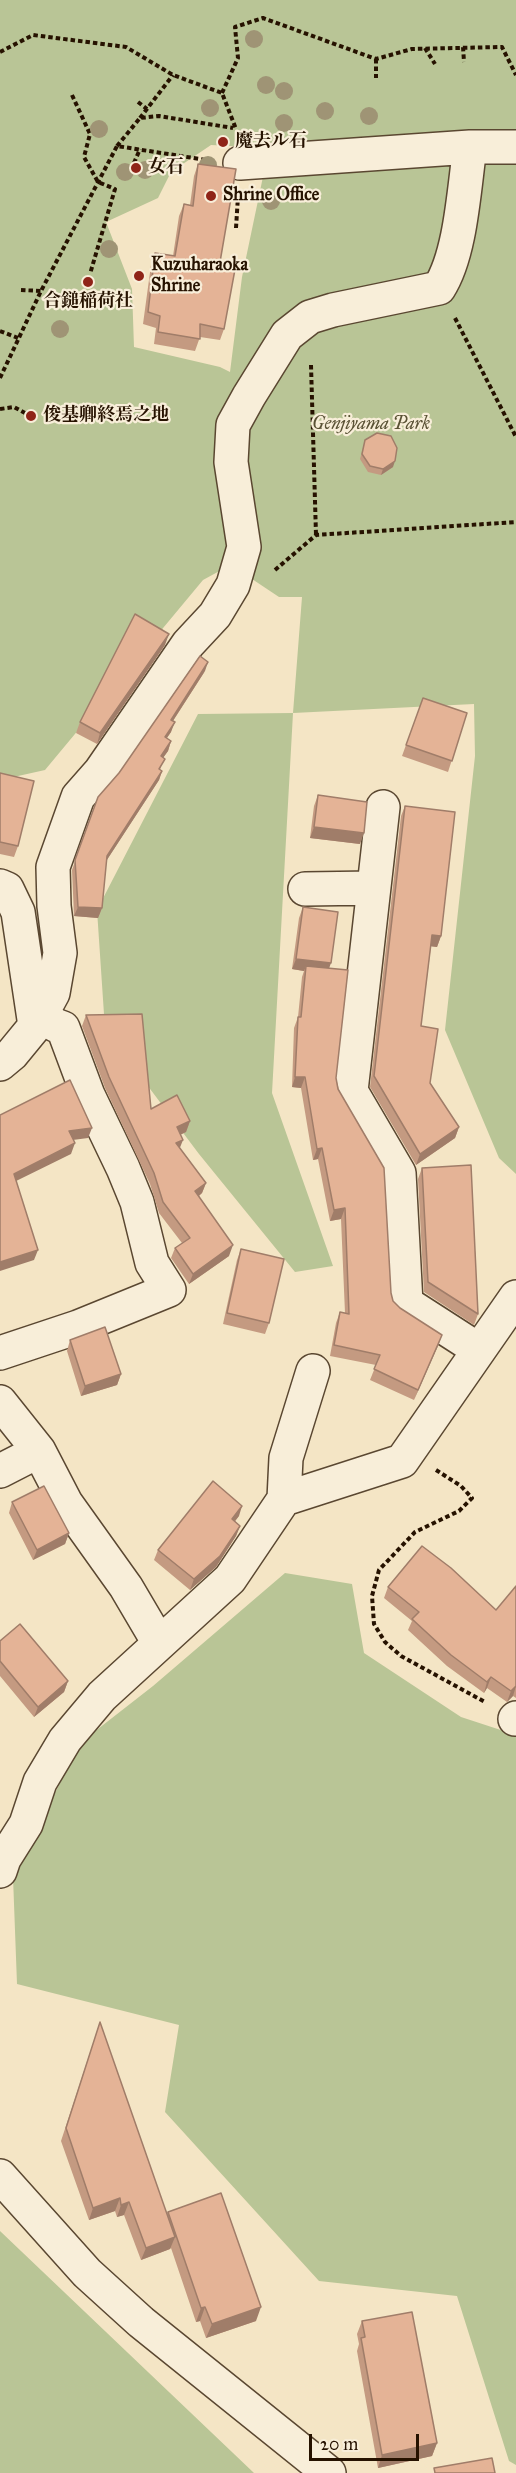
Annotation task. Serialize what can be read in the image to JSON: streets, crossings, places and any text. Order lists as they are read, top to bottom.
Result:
{
  "parks": ["Genjiyama Park"],
  "places": [
    "魔去ル石",
    "女石",
    "Shrine Office",
    "Kuzuharaoka Shrine",
    "合鎚稲荷社",
    "俊基卿終焉之地"
  ],
  "scale_bar": "20 m"
}
